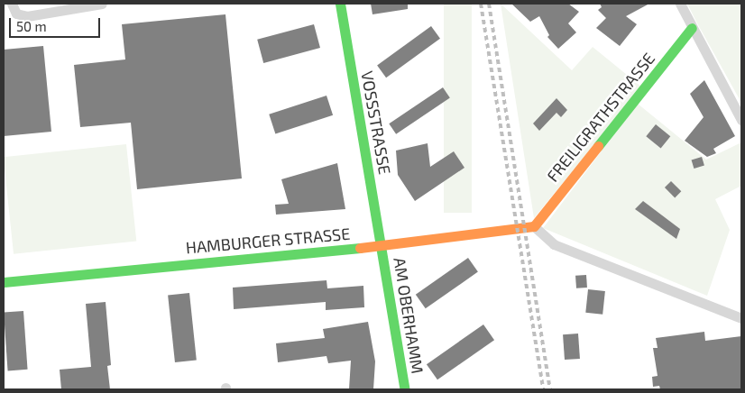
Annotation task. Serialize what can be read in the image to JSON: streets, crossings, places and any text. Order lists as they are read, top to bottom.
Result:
{
  "streets": {
    "street": [
      "FREILIGRATHSTRASSE",
      "VOSSSTRASSE",
      "HAMBURGER STRASSE",
      "AM OBERHAMM"
    ]
  },
  "crossings": [
    ["FREILIGRATHSTRASSE", "HAMBURGER STRASSE"],
    ["VOSSSTRASSE", "HAMBURGER STRASSE"],
    ["VOSSSTRASSE", "AM OBERHAMM"],
    ["HAMBURGER STRASSE", "AM OBERHAMM"]
  ],
  "scale_bar": "50 m"
}
